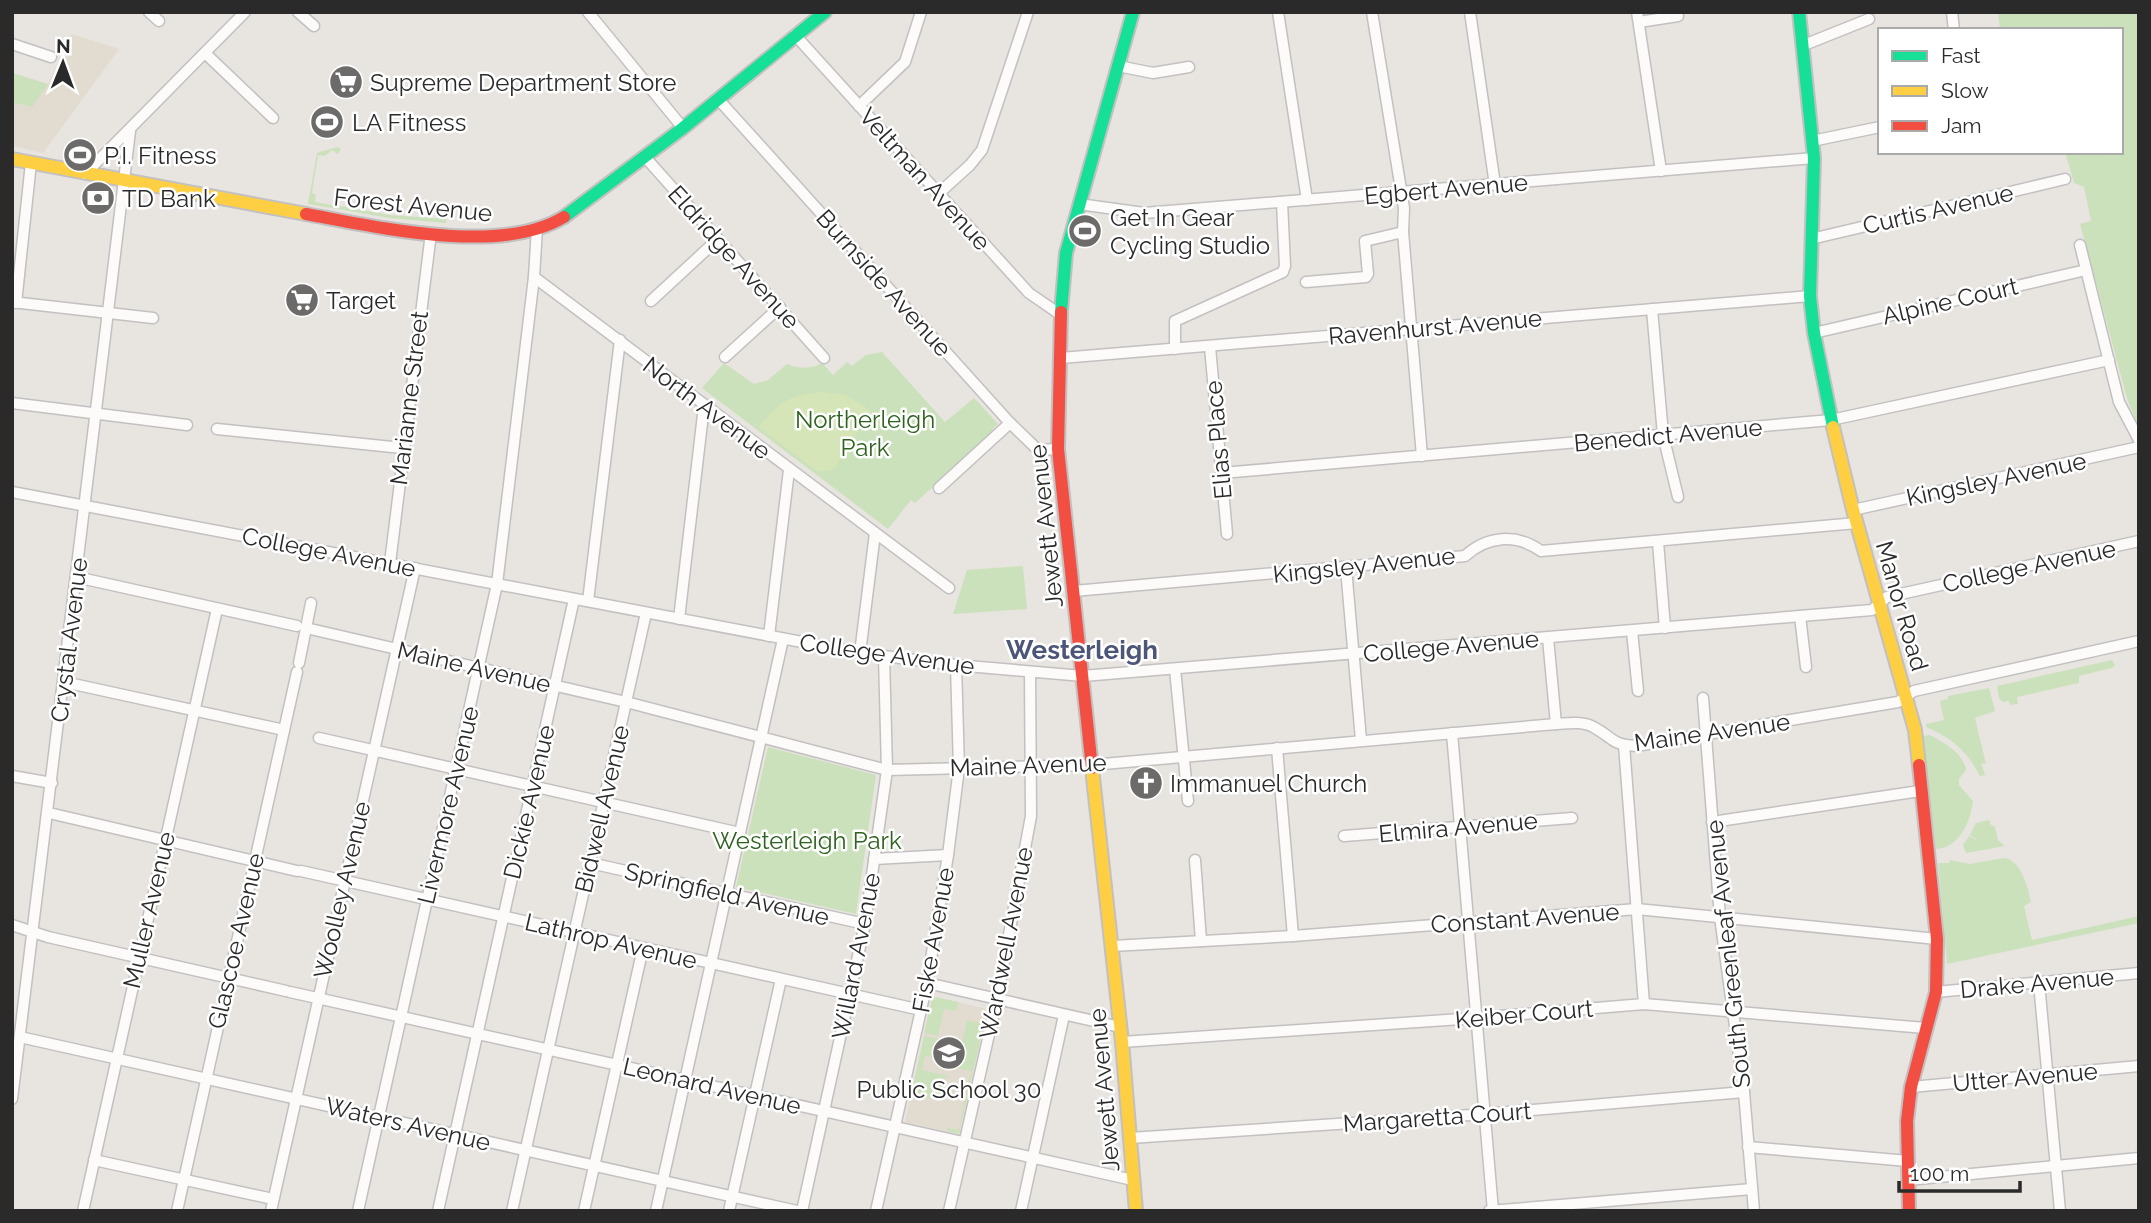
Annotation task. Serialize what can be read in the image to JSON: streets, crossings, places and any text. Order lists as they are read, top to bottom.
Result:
{
  "streets": {
    "street": [
      "Veltman Avenue",
      "Egbert Avenue",
      "Forest Avenue",
      "Curtis Avenue",
      "Eldridge Avenue",
      "Burnside Avenue",
      "Alpine Court",
      "Ravenhurst Avenue",
      "Marianne Street",
      "North Avenue",
      "Benedict Avenue",
      "Elias Place",
      "Kingsley Avenue",
      "Jewett Avenue",
      "College Avenue",
      "Manor Road",
      "Crystal Avenue",
      "Maine Avenue",
      "Dickie Avenue",
      "Livermore Avenue",
      "Bidwell Avenue",
      "Elmira Avenue",
      "Woolley Avenue",
      "Springfield Avenue",
      "Muller Avenue",
      "Constant Avenue",
      "Fiske Avenue",
      "Glascoe Avenue",
      "Lathrop Avenue",
      "Wardwell Avenue",
      "South Greenleaf Avenue",
      "Willard Avenue",
      "Drake Avenue",
      "Keiber Court",
      "Utter Avenue",
      "Leonard Avenue",
      "Margaretta Court",
      "Waters Avenue"
    ]
  },
  "crossings": [
    ["Veltman Avenue", "Forest Avenue"],
    ["Veltman Avenue", "Jewett Avenue"],
    ["Egbert Avenue", "Jewett Avenue"],
    ["Egbert Avenue", "Manor Road"],
    ["Forest Avenue", "Eldridge Avenue"],
    ["Forest Avenue", "Burnside Avenue"],
    ["Forest Avenue", "Marianne Street"],
    ["Forest Avenue", "Crystal Avenue"],
    ["Forest Avenue", "Livermore Avenue"],
    ["Curtis Avenue", "Manor Road"],
    ["Burnside Avenue", "Jewett Avenue"],
    ["Alpine Court", "Manor Road"],
    ["Ravenhurst Avenue", "Elias Place"],
    ["Ravenhurst Avenue", "Jewett Avenue"],
    ["Ravenhurst Avenue", "Manor Road"],
    ["Marianne Street", "College Avenue"],
    ["North Avenue", "Livermore Avenue"],
    ["Benedict Avenue", "Elias Place"],
    ["Benedict Avenue", "Manor Road"],
    ["Kingsley Avenue", "Jewett Avenue"],
    ["Kingsley Avenue", "Manor Road"],
    ["Jewett Avenue", "College Avenue"],
    ["Jewett Avenue", "Maine Avenue"],
    ["Jewett Avenue", "Constant Avenue"],
    ["Jewett Avenue", "Keiber Court"],
    ["Jewett Avenue", "Leonard Avenue"],
    ["Jewett Avenue", "Margaretta Court"],
    ["College Avenue", "Manor Road"],
    ["College Avenue", "Crystal Avenue"],
    ["College Avenue", "Dickie Avenue"],
    ["College Avenue", "Livermore Avenue"],
    ["College Avenue", "Bidwell Avenue"],
    ["College Avenue", "Woolley Avenue"],
    ["College Avenue", "Fiske Avenue"],
    ["College Avenue", "Wardwell Avenue"],
    ["College Avenue", "Willard Avenue"],
    ["Manor Road", "Maine Avenue"],
    ["Manor Road", "Constant Avenue"],
    ["Manor Road", "Drake Avenue"],
    ["Manor Road", "Keiber Court"],
    ["Manor Road", "Utter Avenue"],
    ["Crystal Avenue", "Maine Avenue"],
    ["Crystal Avenue", "Lathrop Avenue"],
    ["Crystal Avenue", "Leonard Avenue"],
    ["Crystal Avenue", "Waters Avenue"],
    ["Maine Avenue", "Dickie Avenue"],
    ["Maine Avenue", "Livermore Avenue"],
    ["Maine Avenue", "Bidwell Avenue"],
    ["Maine Avenue", "Woolley Avenue"],
    ["Maine Avenue", "Muller Avenue"],
    ["Maine Avenue", "Fiske Avenue"],
    ["Maine Avenue", "Glascoe Avenue"],
    ["Maine Avenue", "Wardwell Avenue"],
    ["Maine Avenue", "South Greenleaf Avenue"],
    ["Maine Avenue", "Willard Avenue"],
    ["Dickie Avenue", "Lathrop Avenue"],
    ["Dickie Avenue", "Leonard Avenue"],
    ["Dickie Avenue", "Waters Avenue"],
    ["Livermore Avenue", "Lathrop Avenue"],
    ["Livermore Avenue", "Leonard Avenue"],
    ["Livermore Avenue", "Waters Avenue"],
    ["Bidwell Avenue", "Springfield Avenue"],
    ["Bidwell Avenue", "Lathrop Avenue"],
    ["Bidwell Avenue", "Leonard Avenue"],
    ["Bidwell Avenue", "Waters Avenue"],
    ["Woolley Avenue", "Lathrop Avenue"],
    ["Woolley Avenue", "Leonard Avenue"],
    ["Woolley Avenue", "Waters Avenue"],
    ["Springfield Avenue", "Willard Avenue"],
    ["Muller Avenue", "Lathrop Avenue"],
    ["Muller Avenue", "Leonard Avenue"],
    ["Muller Avenue", "Waters Avenue"],
    ["Constant Avenue", "South Greenleaf Avenue"],
    ["Fiske Avenue", "Lathrop Avenue"],
    ["Fiske Avenue", "Leonard Avenue"],
    ["Glascoe Avenue", "Lathrop Avenue"],
    ["Glascoe Avenue", "Leonard Avenue"],
    ["Glascoe Avenue", "Waters Avenue"],
    ["Lathrop Avenue", "Willard Avenue"],
    ["Wardwell Avenue", "Leonard Avenue"],
    ["South Greenleaf Avenue", "Keiber Court"],
    ["South Greenleaf Avenue", "Margaretta Court"],
    ["Willard Avenue", "Leonard Avenue"]
  ],
  "districts": ["Westerleigh"],
  "parks": ["Northerleigh Park", "Westerleigh Park"],
  "places": {
    "supermarket": ["Supreme Department Store", "Target"],
    "sports": ["LA Fitness", "P.I. Fitness", "Get In Gear Cycling Studio"],
    "bank": ["TD Bank"],
    "church": ["Immanuel Church"],
    "school or university": ["Public School 30"]
  },
  "legend": ["Fast", "Slow", "Jam"],
  "scale_bar": "100 m",
  "north": "top"
}
